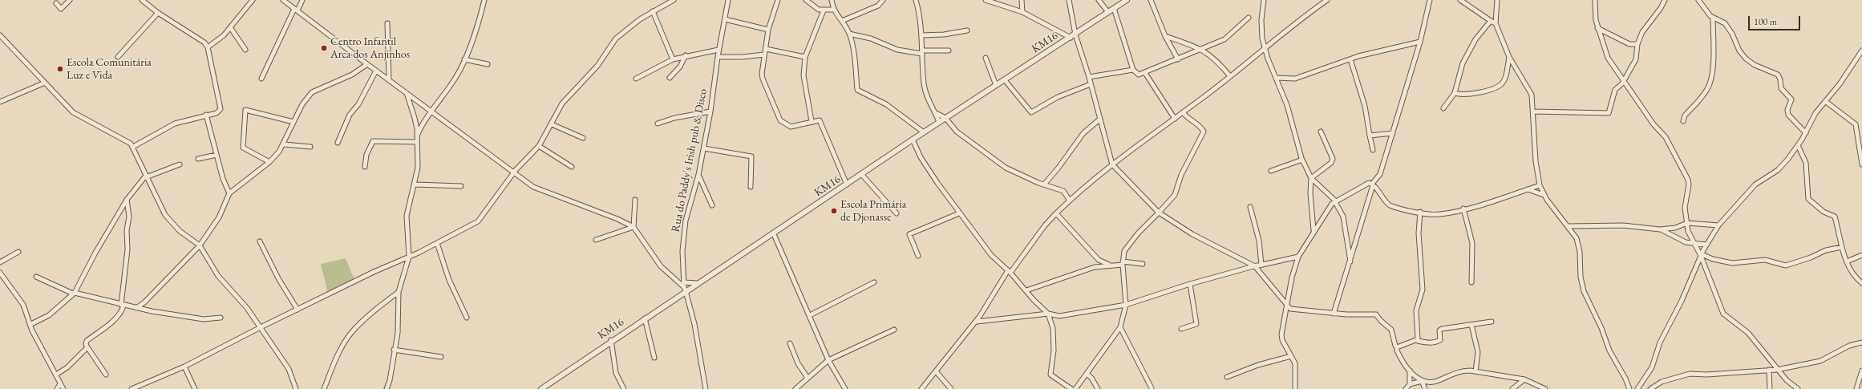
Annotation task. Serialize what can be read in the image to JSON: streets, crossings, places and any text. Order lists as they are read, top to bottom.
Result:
{
  "streets": {
    "street": ["KM16", "Rua do Paddy's Irish pub & Disco"]
  },
  "crossings": [
    ["KM16", "Rua do Paddy's Irish pub & Disco"]
  ],
  "places": ["Centro Infantil Arca dos Anjinhos", "Escola Comunitária Luz e Vida", "Escola Primária de Djonasse"],
  "scale_bar": "100 m"
}
